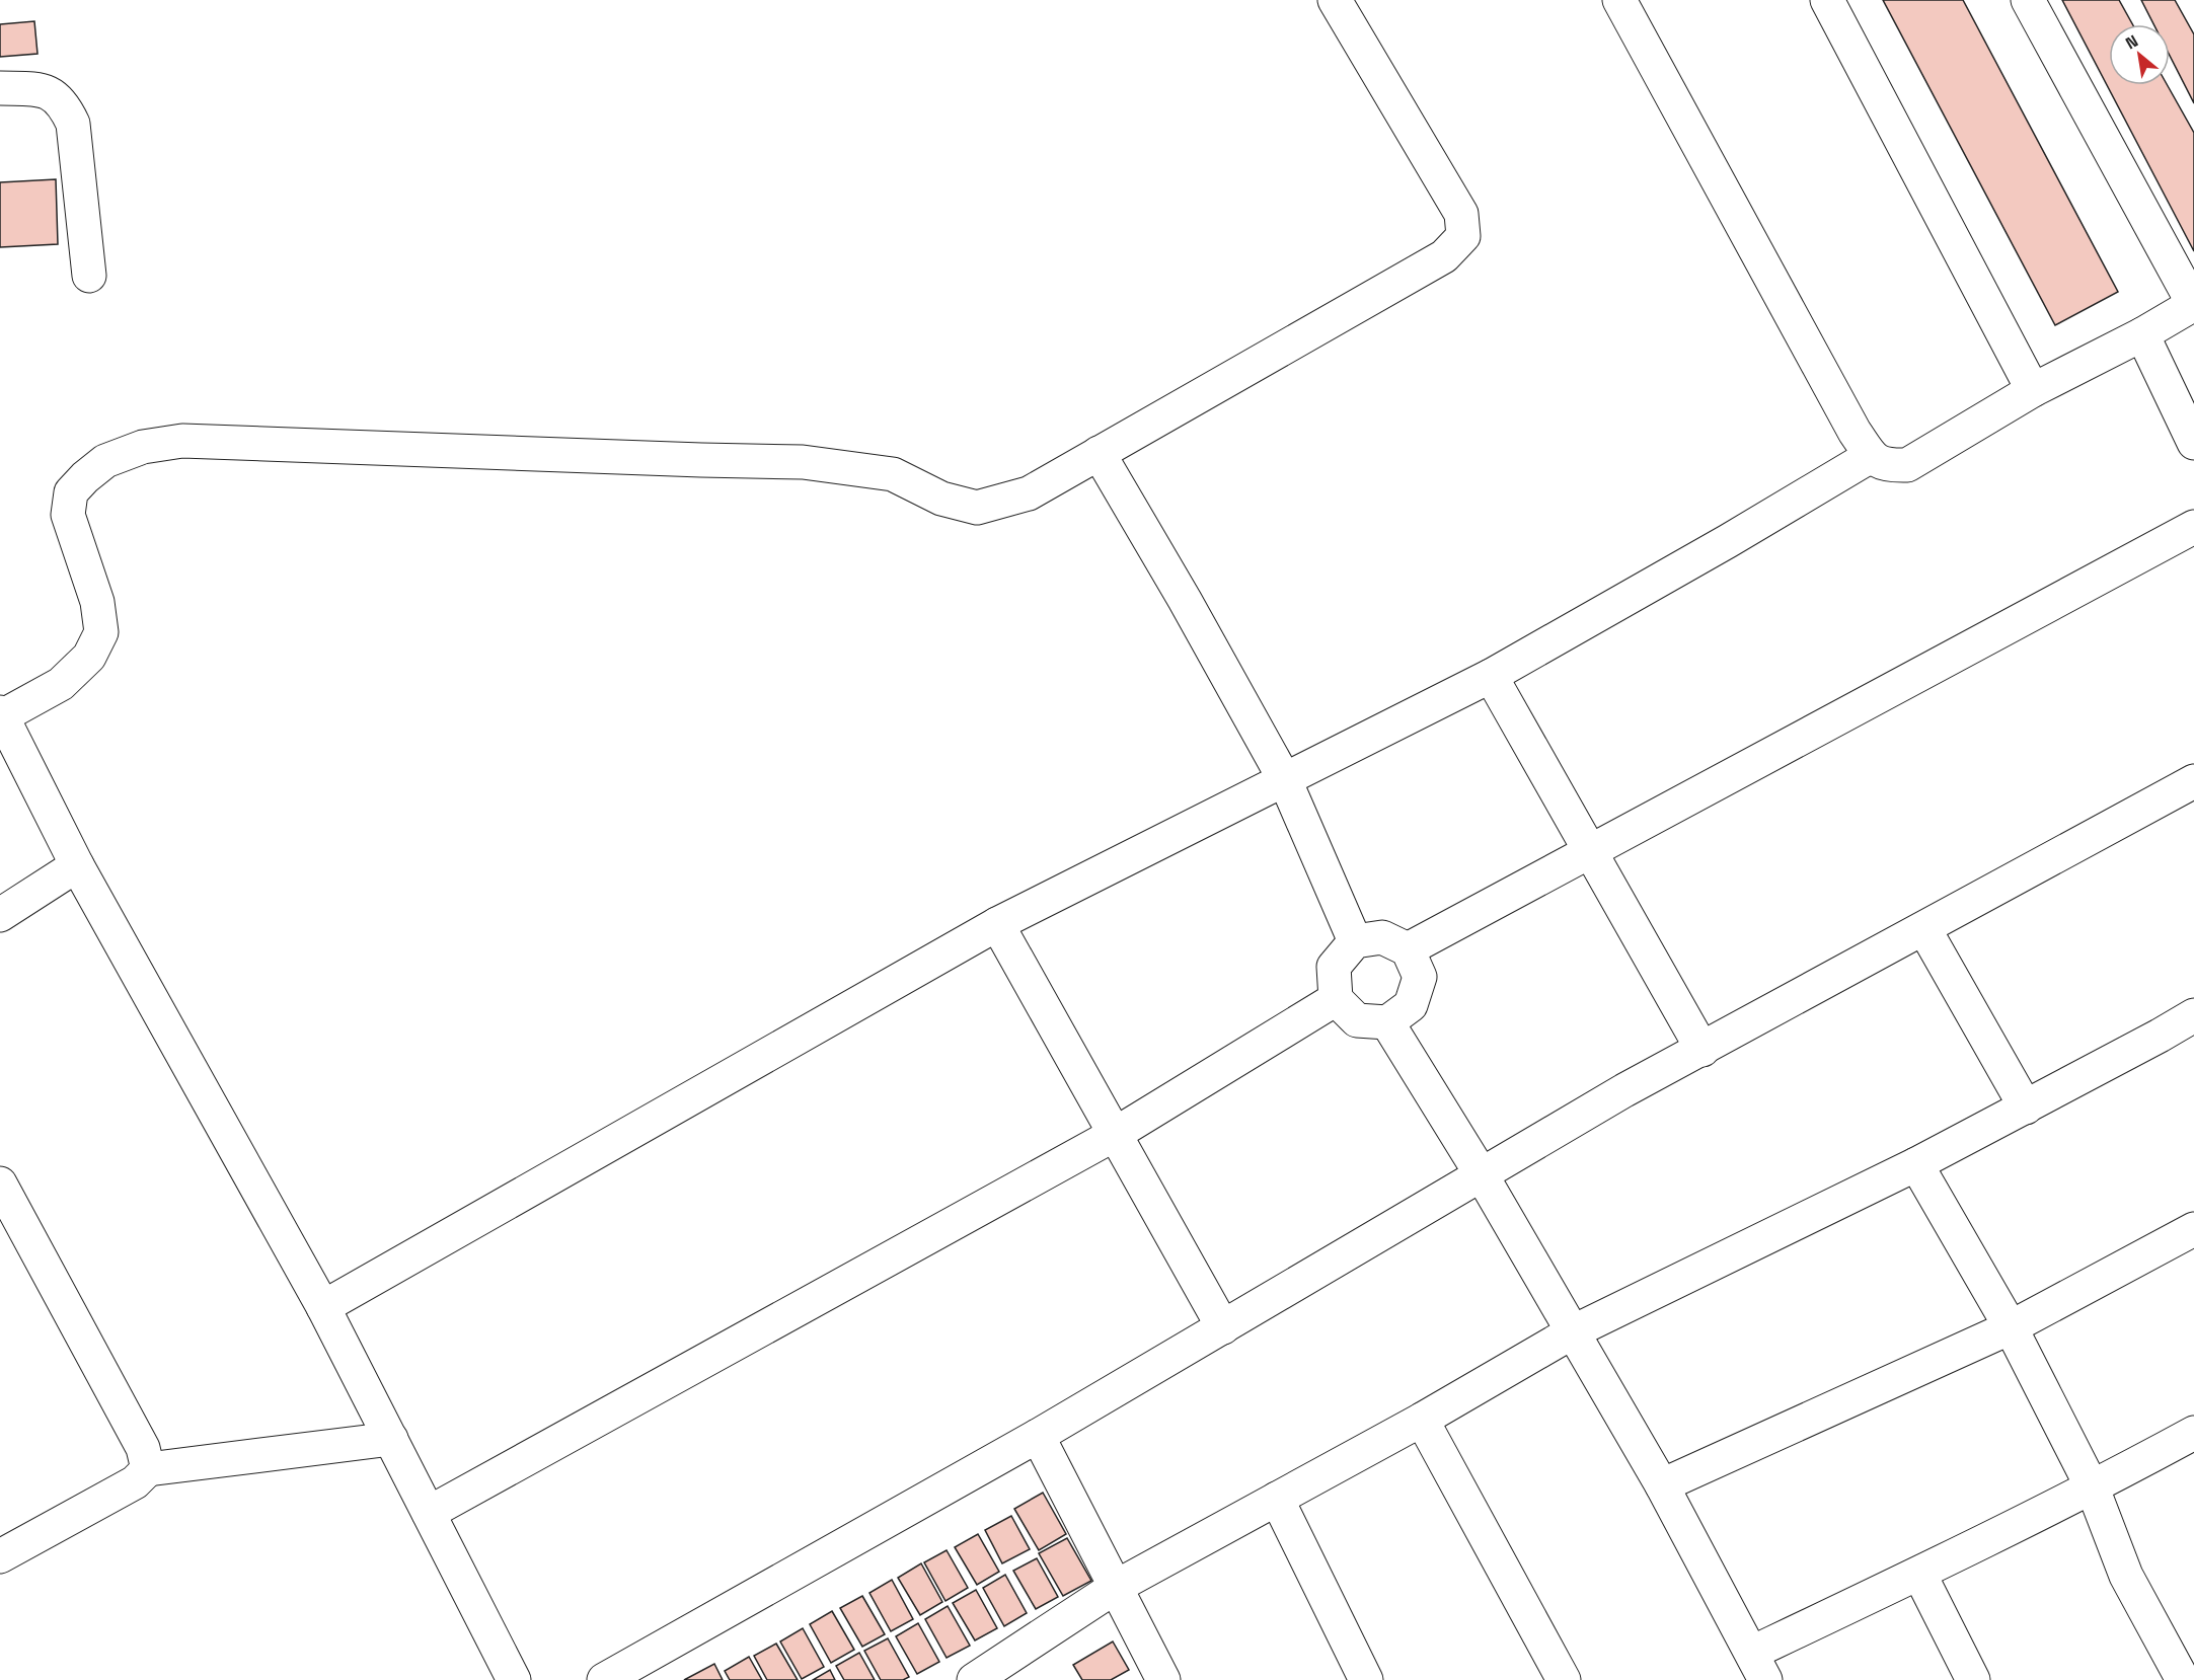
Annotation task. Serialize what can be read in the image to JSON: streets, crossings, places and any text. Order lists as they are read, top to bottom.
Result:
{
  "north": "top left"
}
